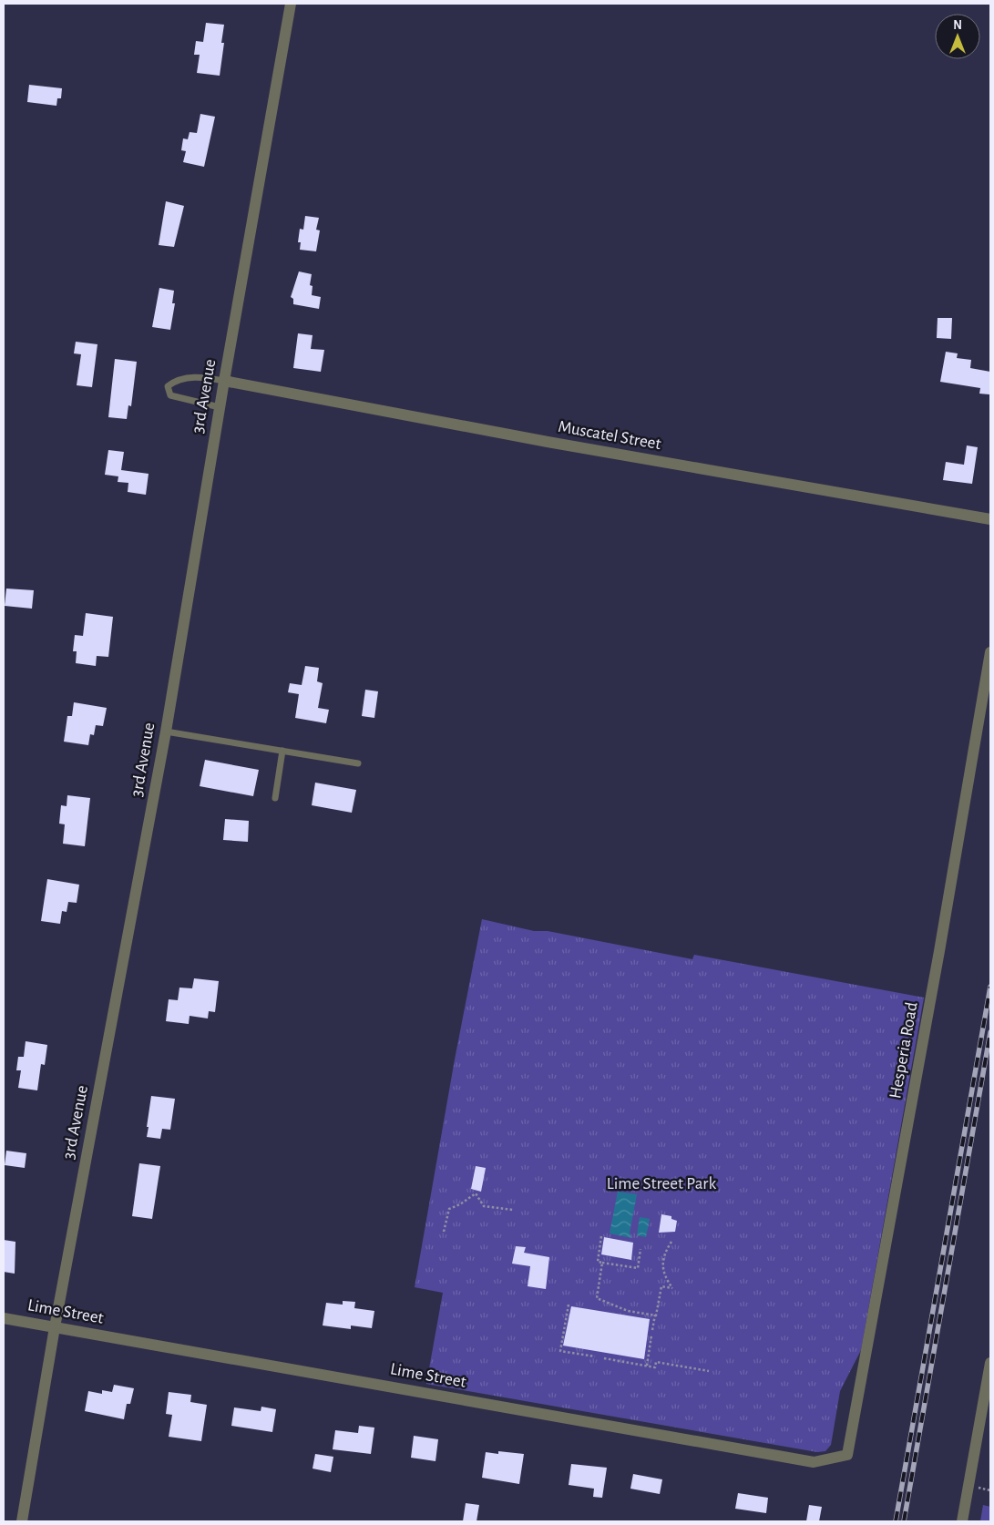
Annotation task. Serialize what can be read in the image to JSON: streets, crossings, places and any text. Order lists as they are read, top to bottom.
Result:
{
  "streets": {
    "street": [
      "3rd Avenue",
      "Muscatel Street",
      "Hesperia Road",
      "Lime Street"
    ]
  },
  "crossings": [
    ["3rd Avenue", "Muscatel Street"],
    ["3rd Avenue", "Lime Street"],
    ["Hesperia Road", "Lime Street"]
  ],
  "parks": ["Lime Street Park"],
  "north": "top"
}
